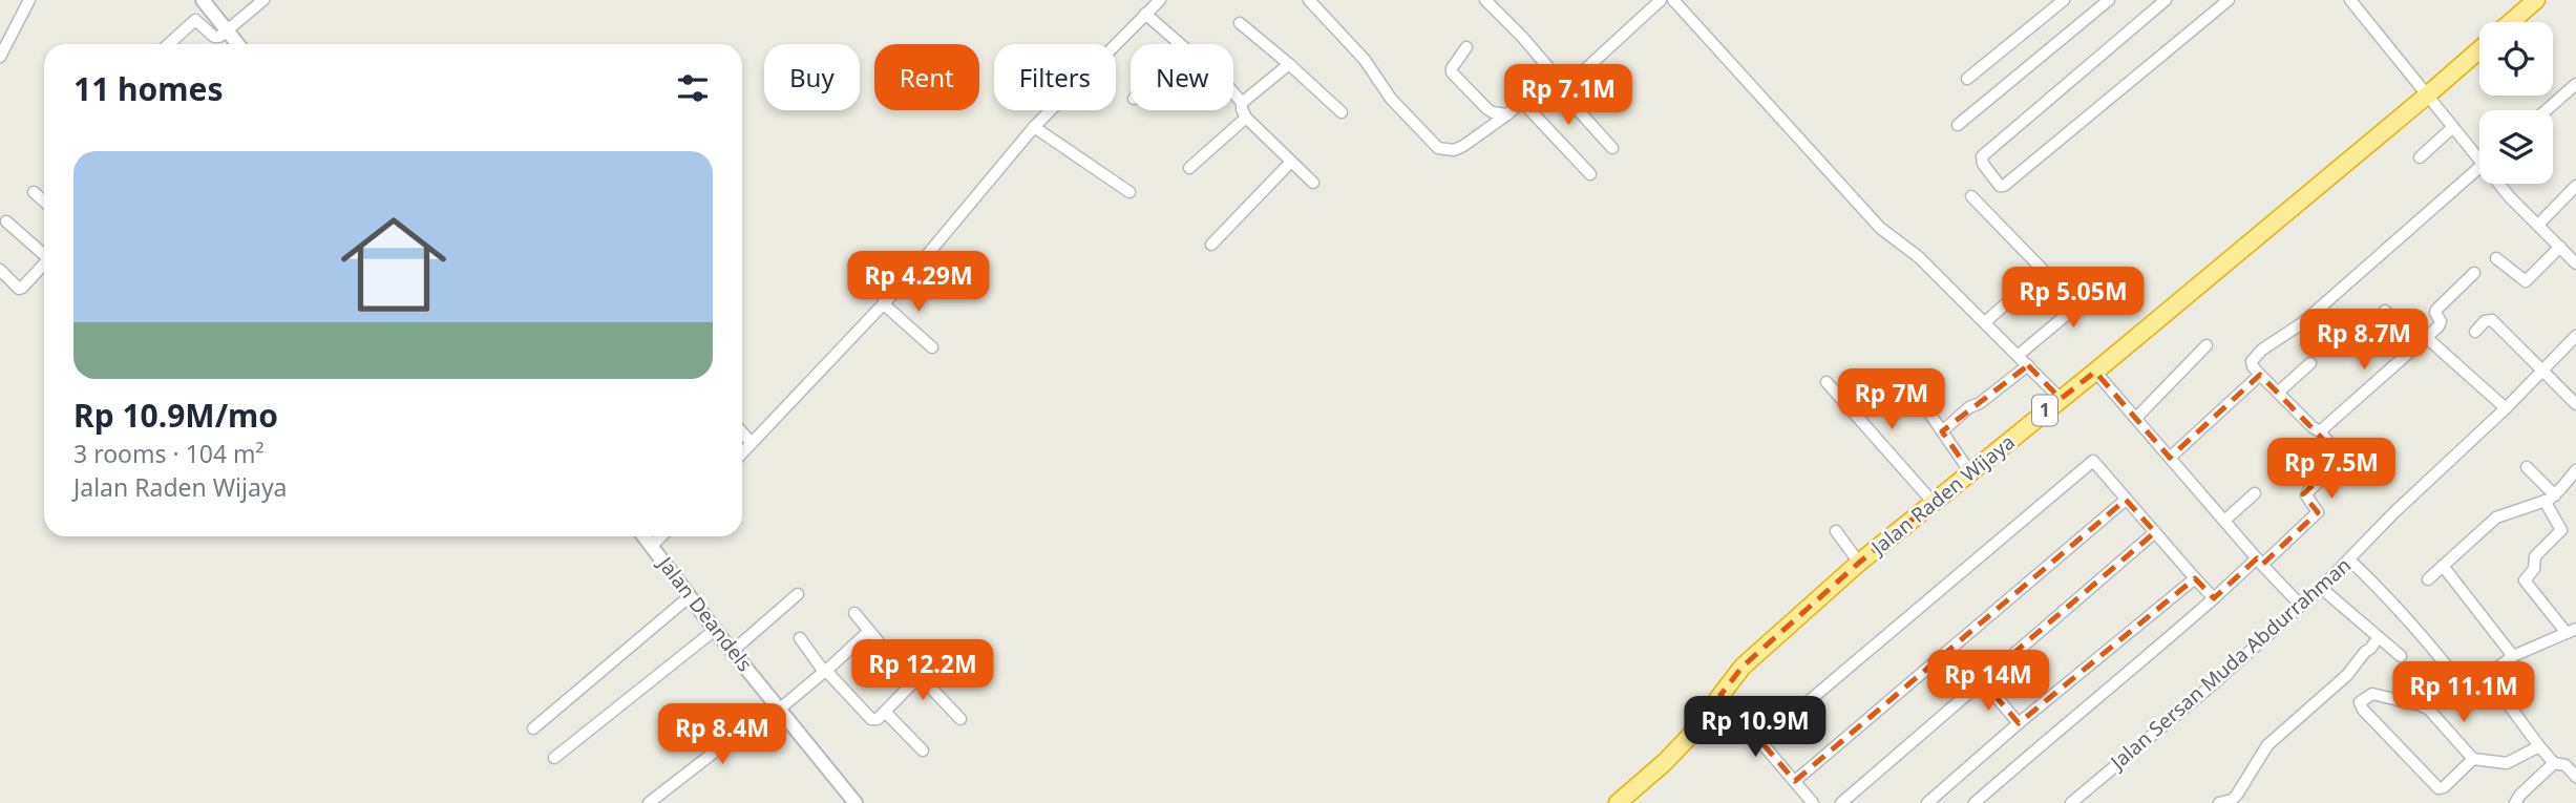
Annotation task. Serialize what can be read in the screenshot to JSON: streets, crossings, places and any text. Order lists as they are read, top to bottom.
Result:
{
  "streets": {
    "highway": ["1", "Jalan Raden Wijaya"],
    "street": ["Jalan Deandels", "Jalan Sersan Muda Abdurrahman"]
  },
  "page": {
    "chip": [
      "Buy",
      "Rent",
      "Filters",
      "New"
    ],
    "heading": "11 homes",
    "price": [
      "Rp 7.1M",
      "Rp 4.29M",
      "Rp 5.05M",
      "Rp 8.7M",
      "Rp 7M",
      "Rp 7.5M",
      "Rp 12.2M",
      "Rp 14M",
      "Rp 11.1M",
      "Rp 10.9M",
      "Rp 8.4M"
    ],
    "list": [
      {
        "name": "Rp 10.9M/mo",
        "note": "3 rooms · 104 m² · Jalan Raden Wijaya"
      }
    ]
  }
}
